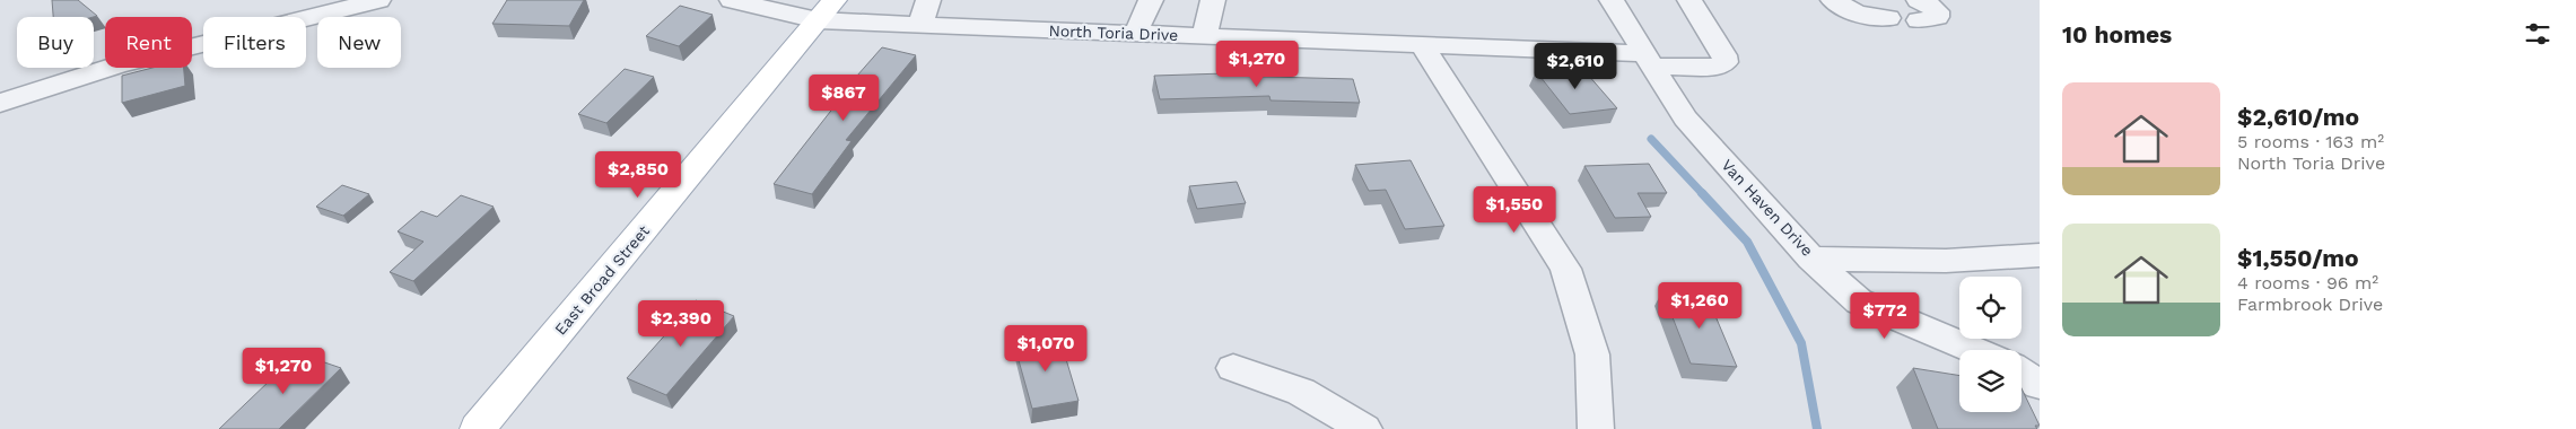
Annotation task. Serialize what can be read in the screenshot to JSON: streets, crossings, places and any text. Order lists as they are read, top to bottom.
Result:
{
  "streets": {
    "main road": ["East Broad Street"],
    "street": ["North Toria Drive", "Van Haven Drive"]
  },
  "crossings": [
    ["North Toria Drive", "Van Haven Drive"],
    ["North Toria Drive", "East Broad Street"]
  ],
  "page": {
    "heading": "10 homes",
    "chip": [
      "Buy",
      "Rent",
      "Filters",
      "New"
    ],
    "price": [
      "$1,270",
      "$2,610",
      "$867",
      "$2,850",
      "$1,550",
      "$1,260",
      "$772",
      "$2,390",
      "$1,070",
      "$1,270"
    ],
    "list": [
      {
        "name": "$2,610/mo",
        "note": "5 rooms · 163 m² · North Toria Drive"
      },
      {
        "name": "$1,550/mo",
        "note": "4 rooms · 96 m² · Farmbrook Drive"
      }
    ]
  }
}
